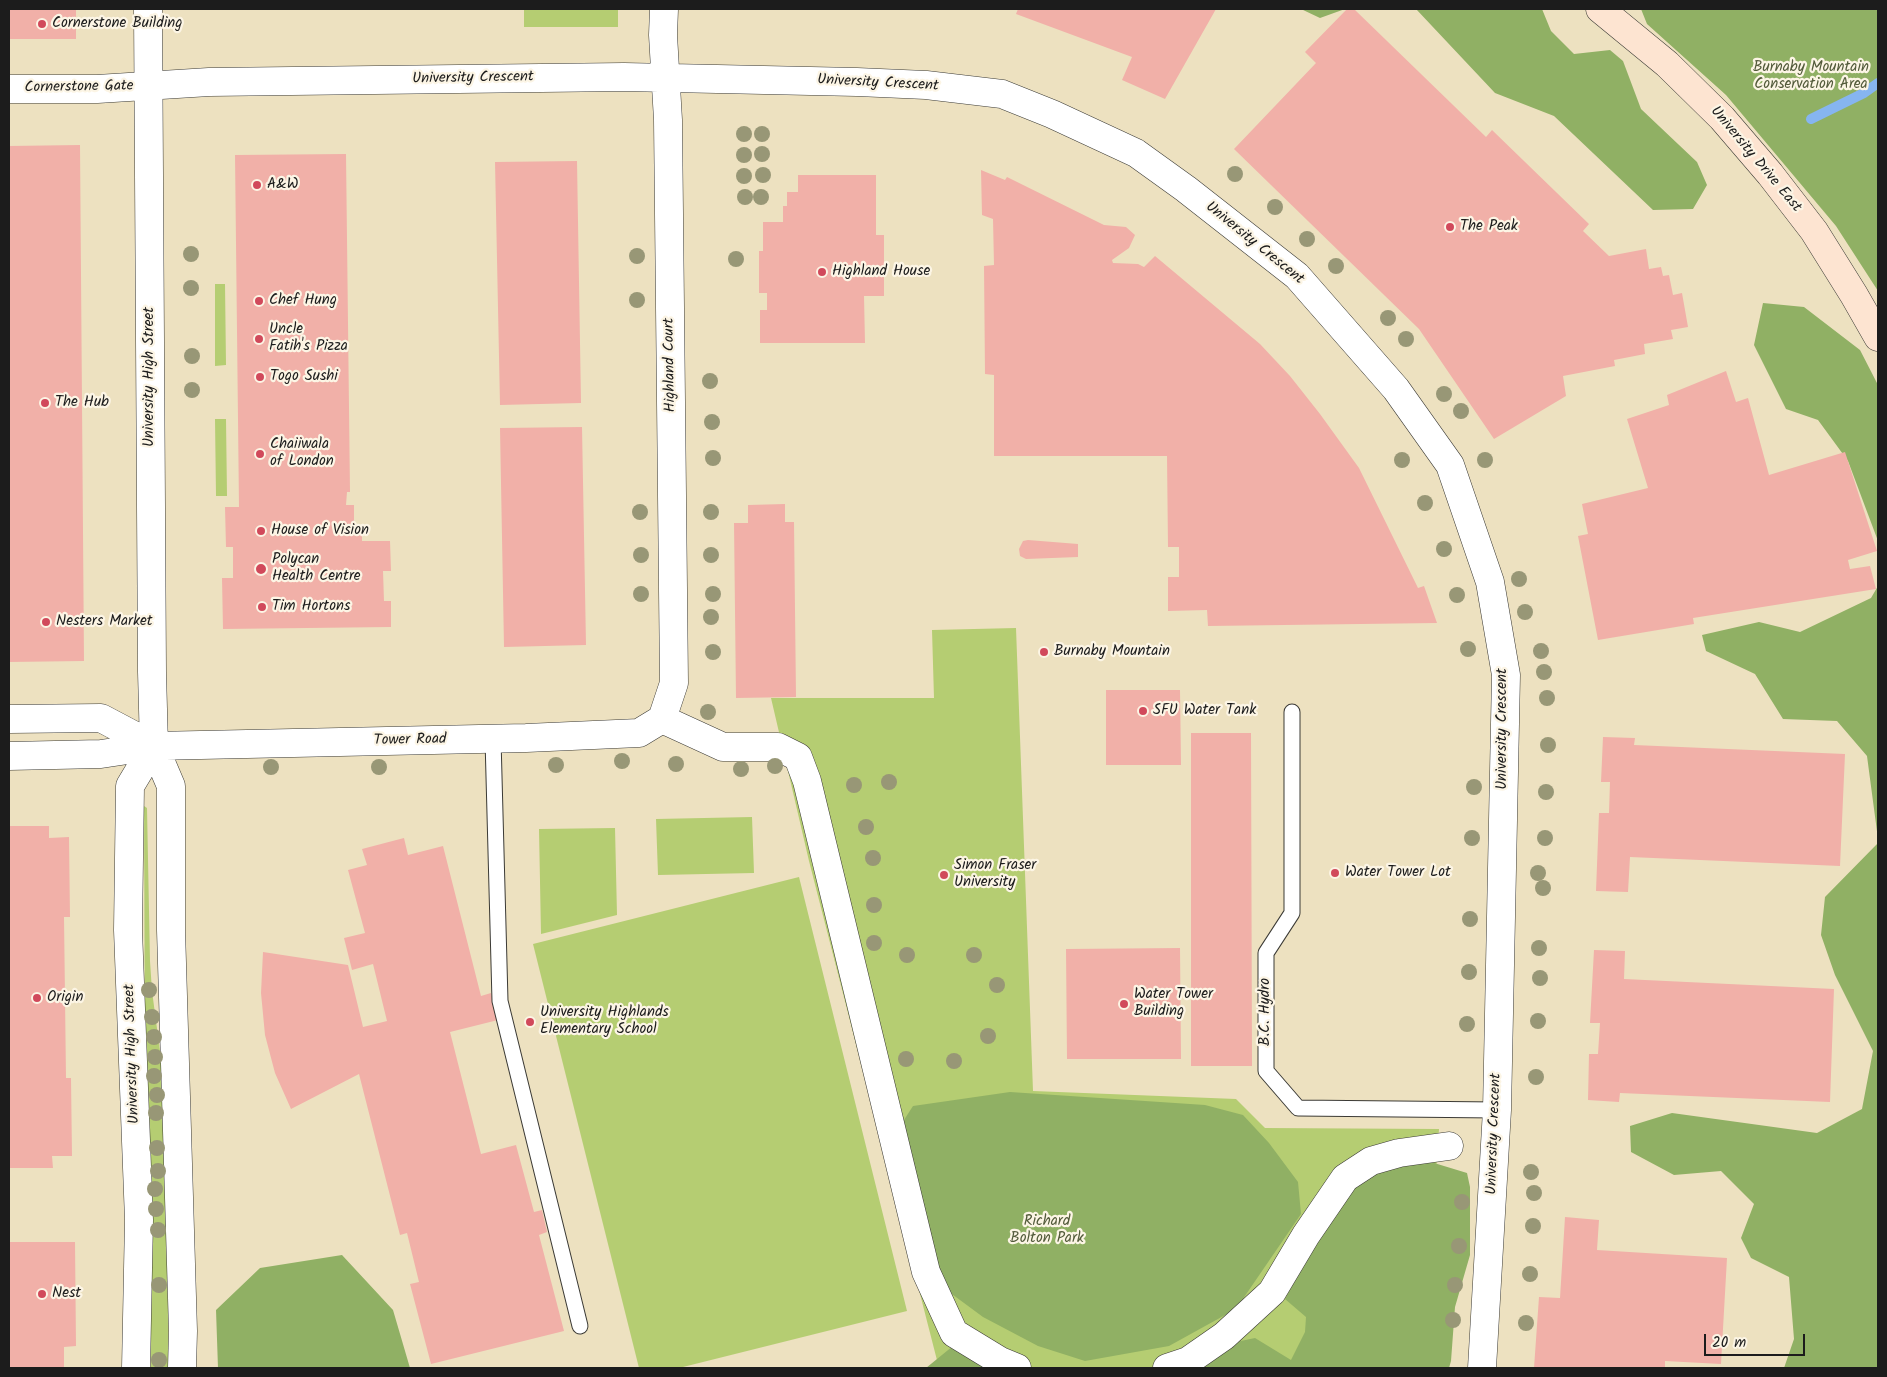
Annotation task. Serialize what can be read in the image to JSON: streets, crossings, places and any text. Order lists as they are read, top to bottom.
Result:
{
  "streets": {
    "street": [
      "University Crescent",
      "Cornerstone Gate",
      "University Drive East",
      "Highland Court",
      "University High Street",
      "Tower Road"
    ],
    "lane": ["B.C. Hydro"]
  },
  "crossings": [
    ["University Crescent", "Cornerstone Gate"],
    ["University Crescent", "Highland Court"],
    ["University Crescent", "University High Street"],
    ["University Crescent", "B.C. Hydro"],
    ["Cornerstone Gate", "University High Street"],
    ["Highland Court", "Tower Road"],
    ["University High Street", "Tower Road"]
  ],
  "parks": ["Burnaby Mountain Conservation Area", "Richard Bolton Park"],
  "places": [
    "Cornerstone Building",
    "A&W",
    "The Peak",
    "Highland House",
    "Chef Hung",
    "Uncle Fatih's Pizza",
    "Togo Sushi",
    "The Hub",
    "Chaiiwala of London",
    "House of Vision",
    "Polycan Health Centre",
    "Tim Hortons",
    "Nesters Market",
    "Burnaby Mountain",
    "SFU Water Tank",
    "Water Tower Lot",
    "Simon Fraser University",
    "Origin",
    "Water Tower Building",
    "University Highlands Elementary School",
    "Nest"
  ],
  "scale_bar": "20 m"
}
